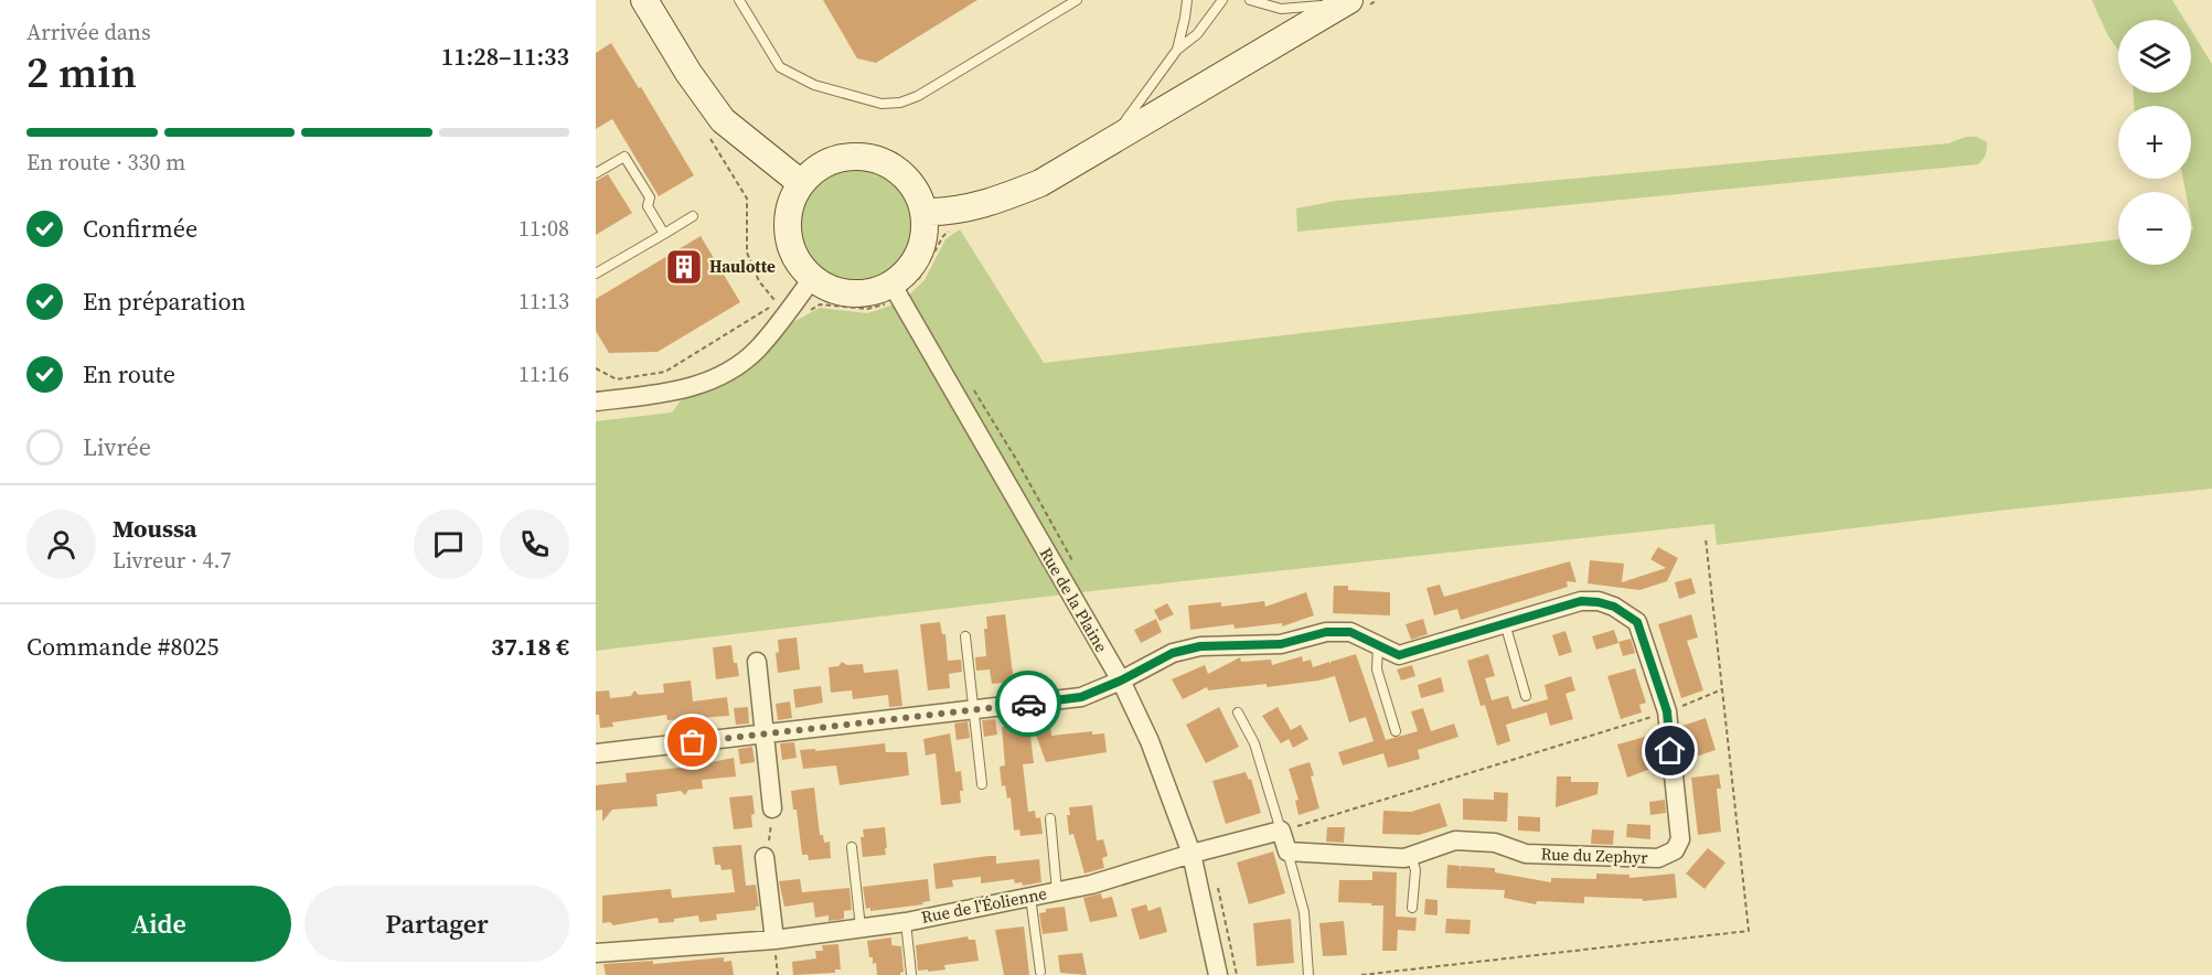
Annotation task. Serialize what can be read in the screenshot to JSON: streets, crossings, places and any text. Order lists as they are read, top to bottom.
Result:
{
  "streets": {
    "street": ["Rue de la Plaine", "Rue du Zephyr", "Rue de l'Éolienne"]
  },
  "crossings": [
    ["Rue de la Plaine", "Rue du Zephyr"],
    ["Rue de la Plaine", "Rue de l'Éolienne"]
  ],
  "places": {
    "building": ["Haulotte"]
  },
  "page": {
    "heading": ["2 min", "Arrivée dans", "11:28–11:33"],
    "panel": [
      "Moussa",
      "Livreur · 4.7",
      "Commande #8025",
      "37.18 €"
    ],
    "map_buttons": ["+", "−"],
    "bar": "En route · 330 m",
    "list": [
      ["Confirmée", "11:08"],
      ["En préparation", "11:13"],
      ["En route", "11:16"],
      "Livrée"
    ],
    "buttons": ["Aide", "Partager"]
  }
}
